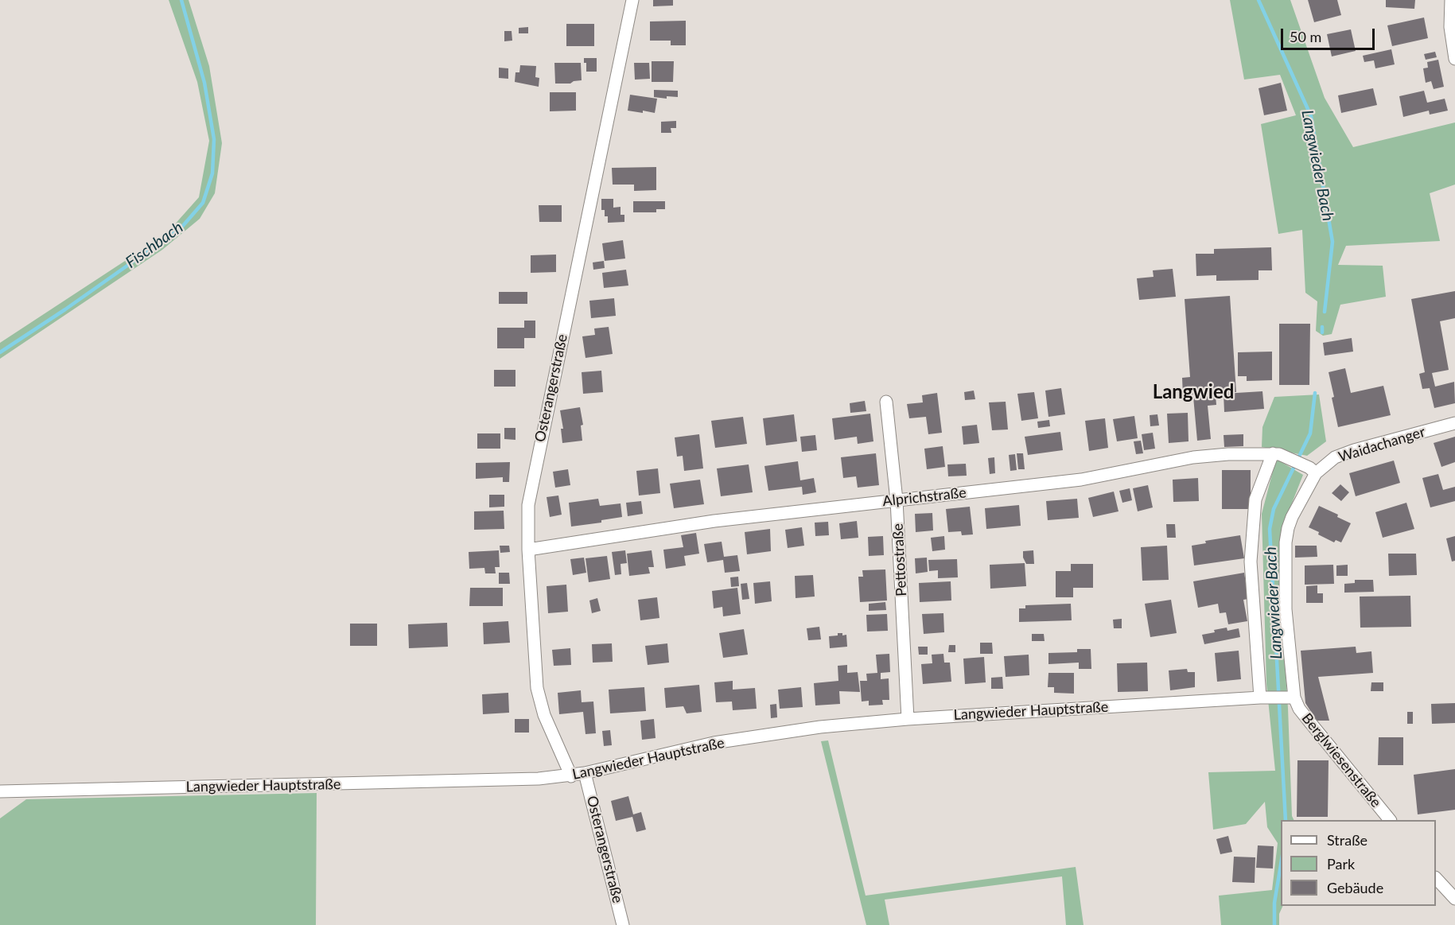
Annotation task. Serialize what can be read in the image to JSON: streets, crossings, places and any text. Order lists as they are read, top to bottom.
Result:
{
  "streets": {
    "street": [
      "Osterangerstraße",
      "Waidachanger",
      "Alprichstraße",
      "Pettostraße",
      "Langwieder Hauptstraße",
      "Berglwiesenstraße"
    ]
  },
  "crossings": [
    ["Osterangerstraße", "Alprichstraße"],
    ["Osterangerstraße", "Langwieder Hauptstraße"],
    ["Waidachanger", "Alprichstraße"],
    ["Waidachanger", "Langwieder Hauptstraße"],
    ["Waidachanger", "Berglwiesenstraße"],
    ["Alprichstraße", "Pettostraße"],
    ["Pettostraße", "Langwieder Hauptstraße"],
    ["Langwieder Hauptstraße", "Berglwiesenstraße"]
  ],
  "districts": ["Langwied"],
  "water": ["Langwieder Bach", "Fischbach"],
  "legend": ["Straße", "Park", "Gebäude"],
  "scale_bar": "50 m"
}
